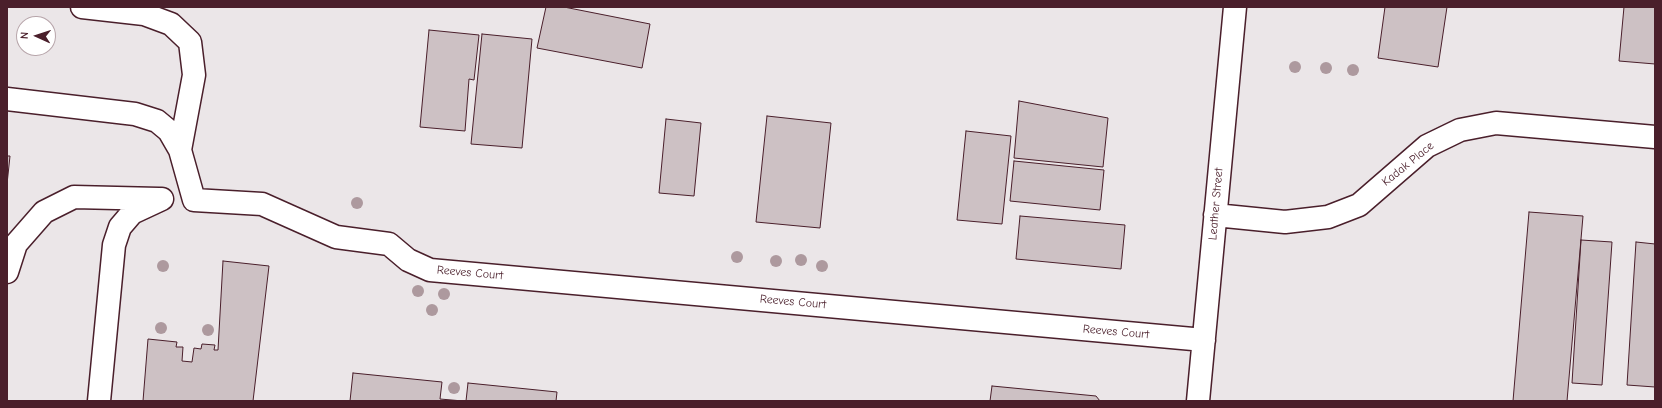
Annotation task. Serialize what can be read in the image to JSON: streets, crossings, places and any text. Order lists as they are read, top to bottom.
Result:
{
  "streets": {
    "street": ["Kadak Place", "Leather Street", "Reeves Court"]
  },
  "crossings": [
    ["Kadak Place", "Leather Street"],
    ["Leather Street", "Reeves Court"]
  ],
  "north": "left"
}
